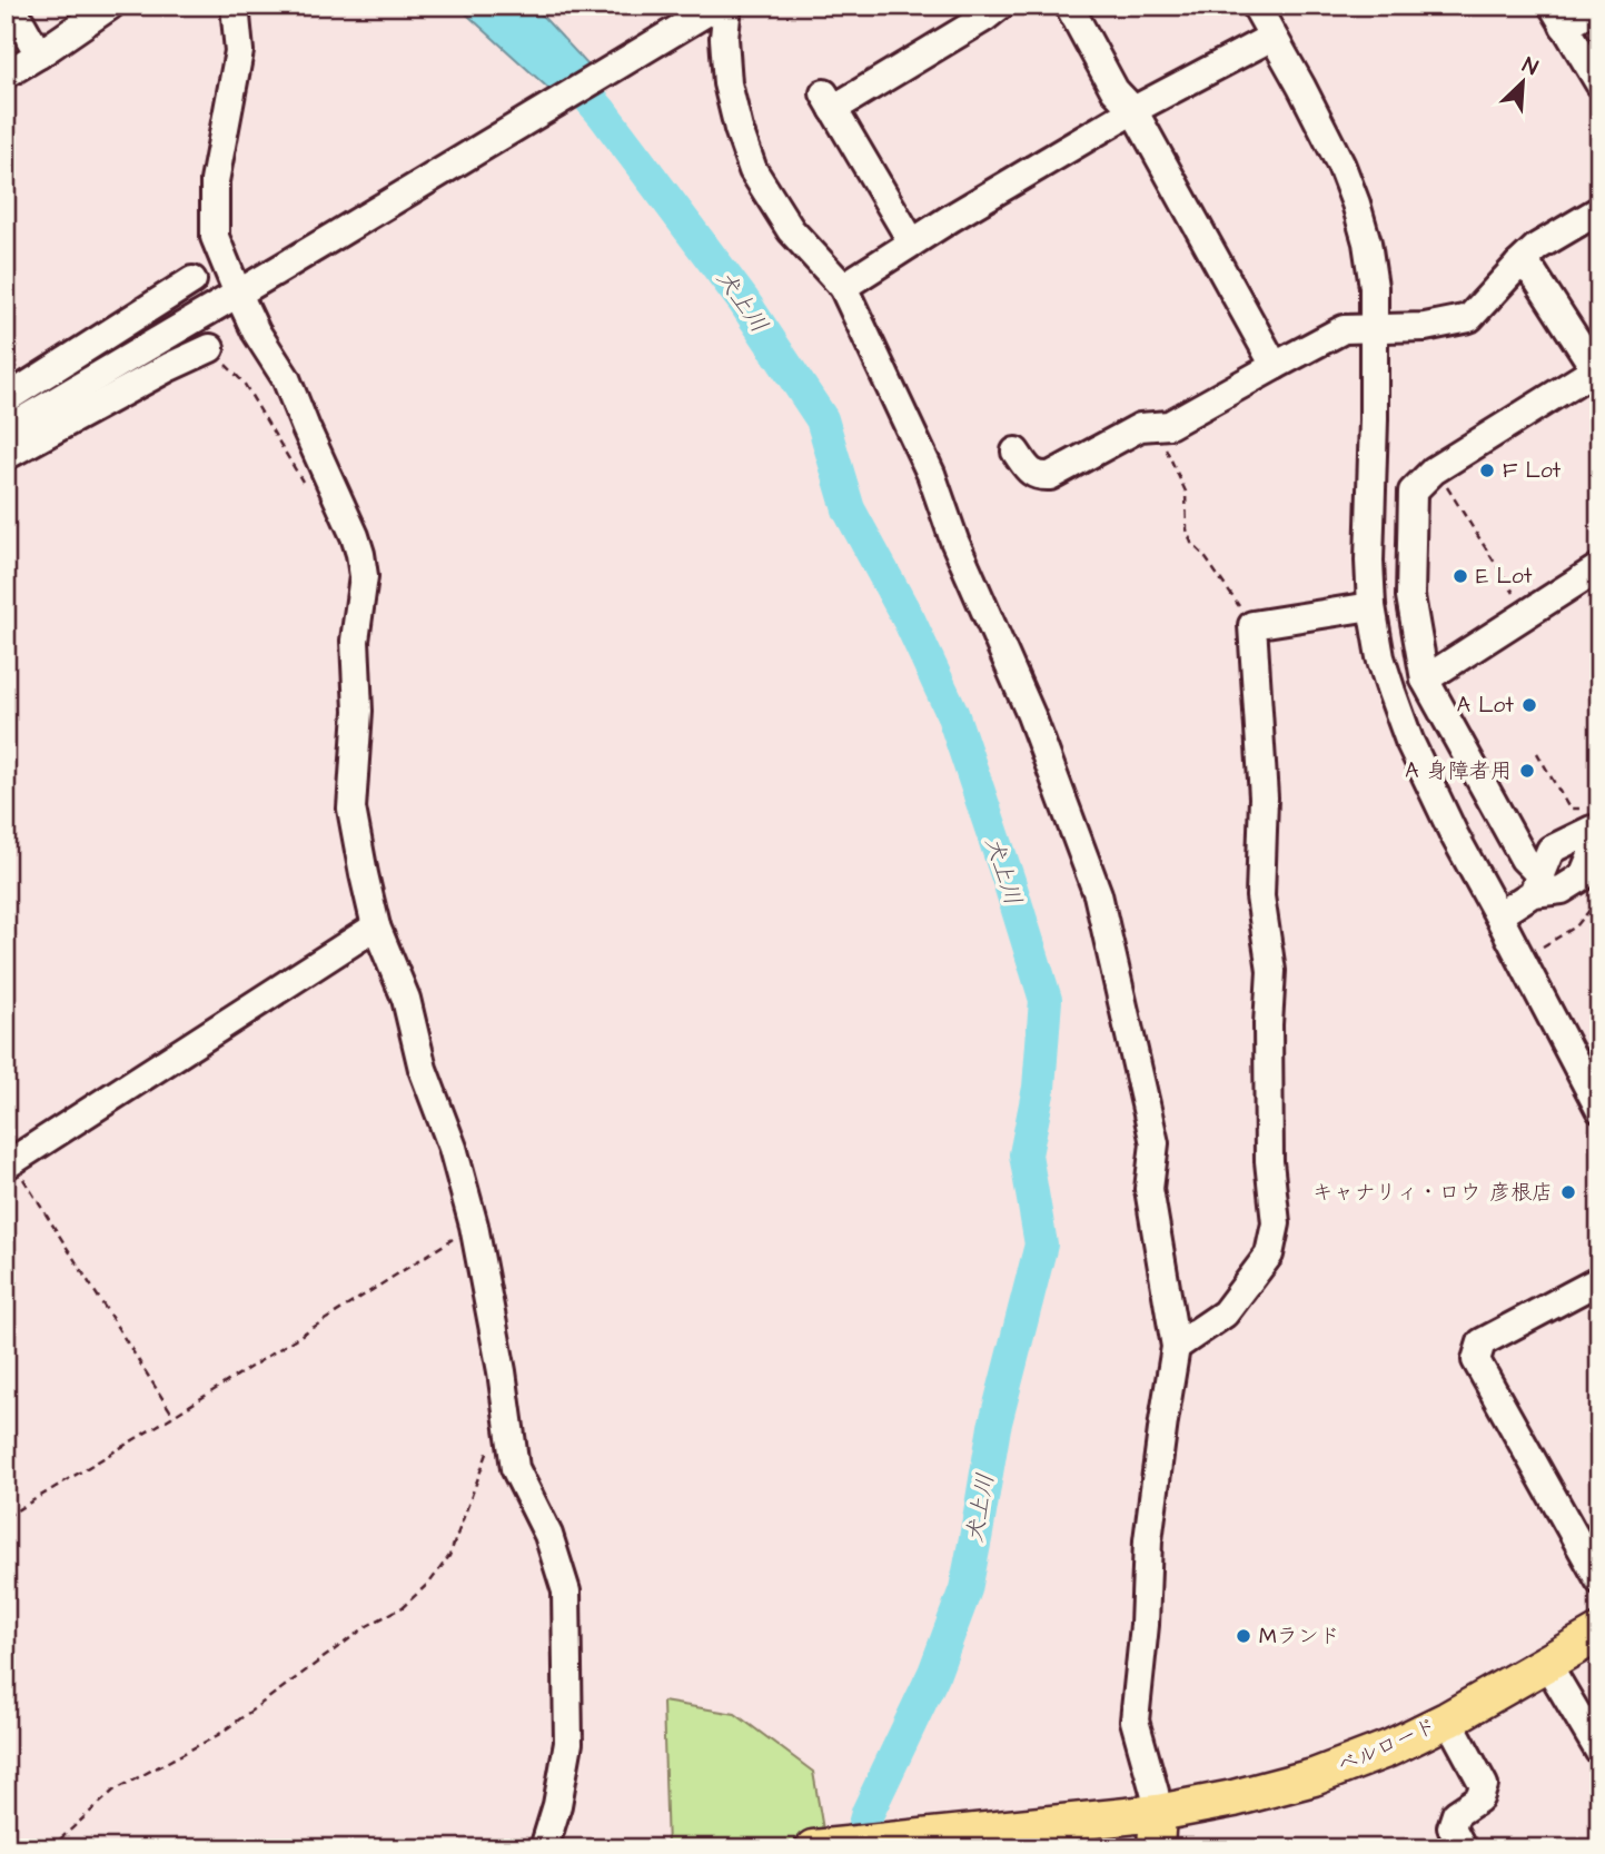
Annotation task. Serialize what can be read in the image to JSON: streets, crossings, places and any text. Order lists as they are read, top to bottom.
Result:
{
  "streets": {
    "main road": ["ベルロード"]
  },
  "water": ["犬上川"],
  "places": [
    "F Lot",
    "E Lot",
    "A Lot",
    "A 身障者用",
    "キャナリィ・ロウ 彦根店",
    "Mランド"
  ],
  "north": "top right"
}
